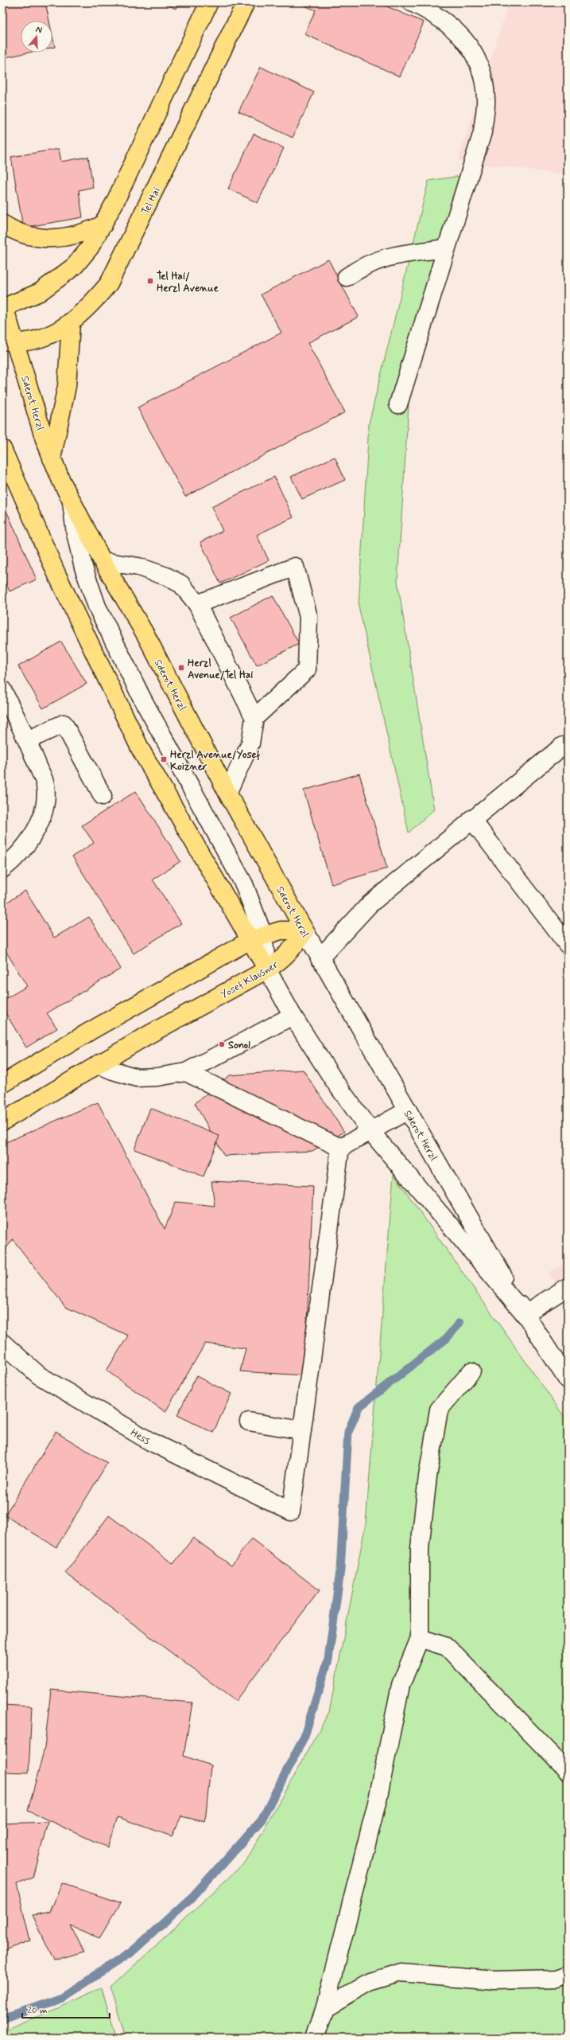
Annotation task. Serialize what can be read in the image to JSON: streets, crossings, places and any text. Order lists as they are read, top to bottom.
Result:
{
  "streets": {
    "main road": ["Tel Hai", "Sderot Herzl", "Yosef Klausner"],
    "street": ["Hess"]
  },
  "crossings": [
    ["Tel Hai", "Sderot Herzl"],
    ["Sderot Herzl", "Yosef Klausner"]
  ],
  "places": {
    "transit": ["Tel Hai/ Herzl Avenue", "Herzl Avenue/Tel Hai", "Herzl Avenue/Yosef Koizner"],
    "other": ["Sonol"]
  },
  "scale_bar": "20 m",
  "north": "top"
}
